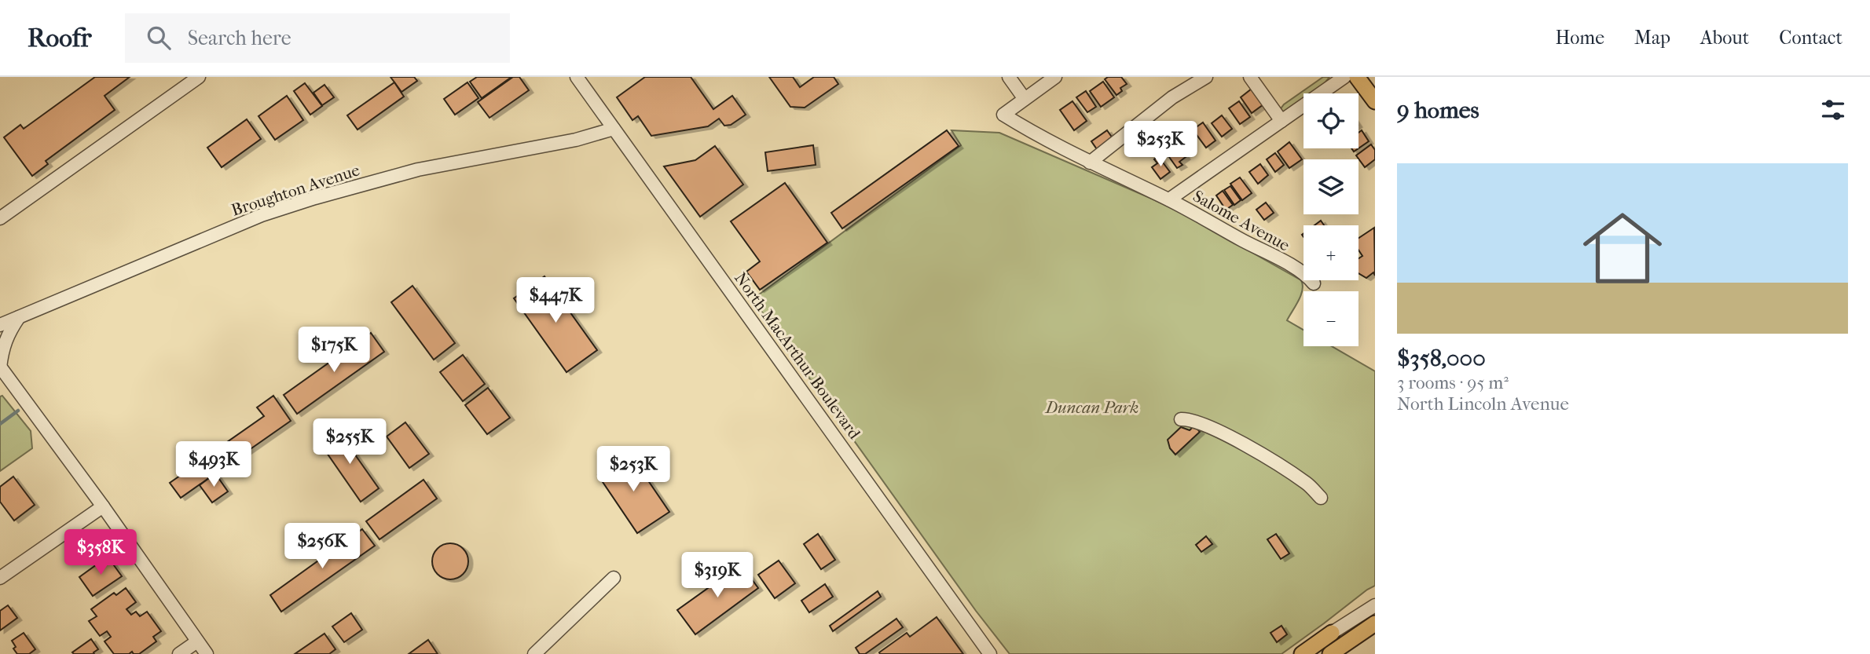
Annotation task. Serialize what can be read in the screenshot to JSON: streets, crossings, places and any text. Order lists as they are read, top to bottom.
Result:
{
  "streets": {
    "street": ["Broughton Avenue", "Salome Avenue", "North MacArthur Boulevard"]
  },
  "crossings": [
    ["Broughton Avenue", "North MacArthur Boulevard"]
  ],
  "parks": ["Duncan Park"],
  "page": {
    "header": "Roofr",
    "search": "Search here",
    "nav": [
      "Home",
      "Map",
      "About",
      "Contact"
    ],
    "heading": "9 homes",
    "map_buttons": ["+", "−"],
    "price": [
      "$253K",
      "$447K",
      "$175K",
      "$255K",
      "$493K",
      "$253K",
      "$256K",
      "$358K",
      "$319K"
    ],
    "list": [
      {
        "name": "$358,000",
        "note": "3 rooms · 95 m² · North Lincoln Avenue"
      }
    ]
  }
}
